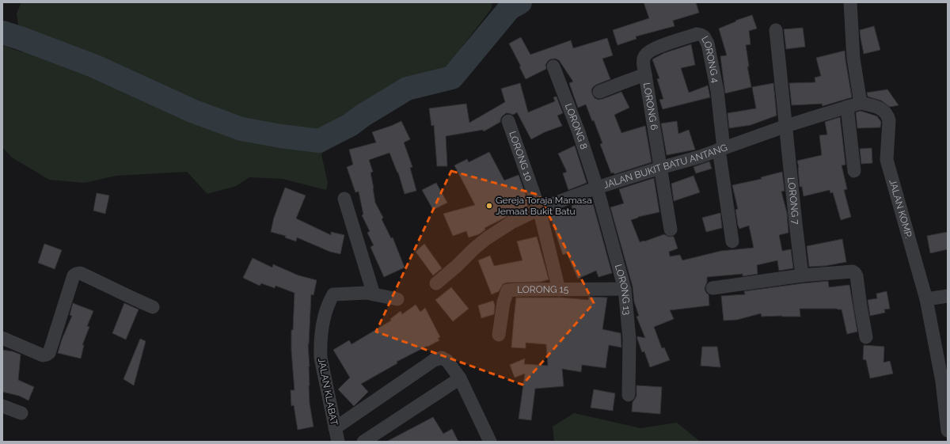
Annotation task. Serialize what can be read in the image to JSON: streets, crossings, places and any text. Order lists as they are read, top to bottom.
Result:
{
  "streets": {
    "street": [
      "LORONG 4",
      "LORONG 6",
      "LORONG 8",
      "LORONG 10",
      "JALAN BUKIT BATU ANTANG",
      "LORONG 7",
      "JALAN KOMP.",
      "LORONG 15",
      "LORONG 13",
      "JALAN KLABAT"
    ]
  },
  "crossings": [
    ["LORONG 4", "LORONG 6"],
    ["LORONG 4", "JALAN BUKIT BATU ANTANG"],
    ["LORONG 6", "JALAN BUKIT BATU ANTANG"],
    ["LORONG 8", "JALAN BUKIT BATU ANTANG"],
    ["LORONG 8", "LORONG 13"],
    ["LORONG 10", "JALAN BUKIT BATU ANTANG"],
    ["LORONG 10", "LORONG 15"],
    ["JALAN BUKIT BATU ANTANG", "LORONG 7"],
    ["JALAN BUKIT BATU ANTANG", "JALAN KOMP."],
    ["JALAN BUKIT BATU ANTANG", "LORONG 13"],
    ["LORONG 15", "LORONG 13"]
  ],
  "places": ["Gereja Toraja Mamasa Jemaat Bukit Batu"]
}
